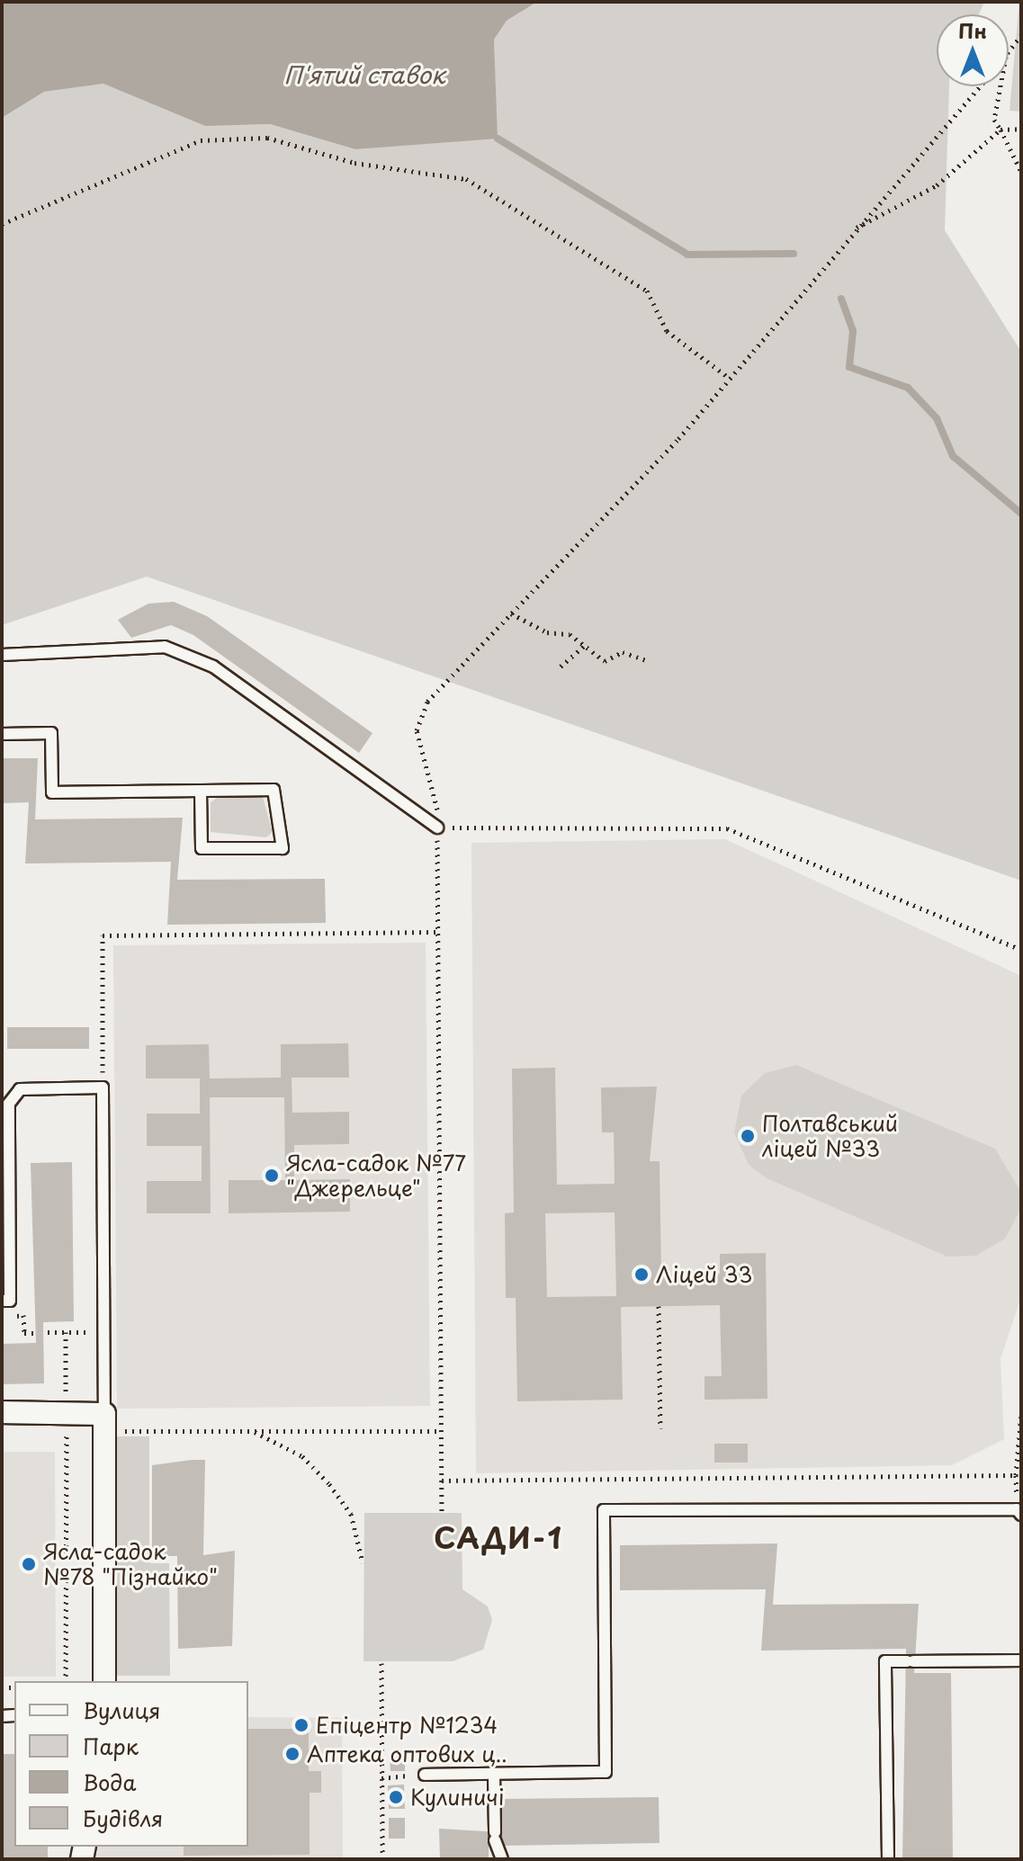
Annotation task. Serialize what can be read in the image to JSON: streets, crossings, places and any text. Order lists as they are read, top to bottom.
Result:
{
  "districts": ["САДИ-1"],
  "water": ["П'ятий ставок"],
  "places": [
    "Полтавський ліцей №33",
    "Ясла-садок №77 \"Джерельце\"",
    "Ліцей 33",
    "Ясла-садок №78 \"Пізнайко\"",
    "Епіцентр №1234",
    "Аптека оптових ц‥",
    "Кулиничі"
  ],
  "legend": [
    "Вулиця",
    "Парк",
    "Вода",
    "Будівля"
  ],
  "north": "top"
}
